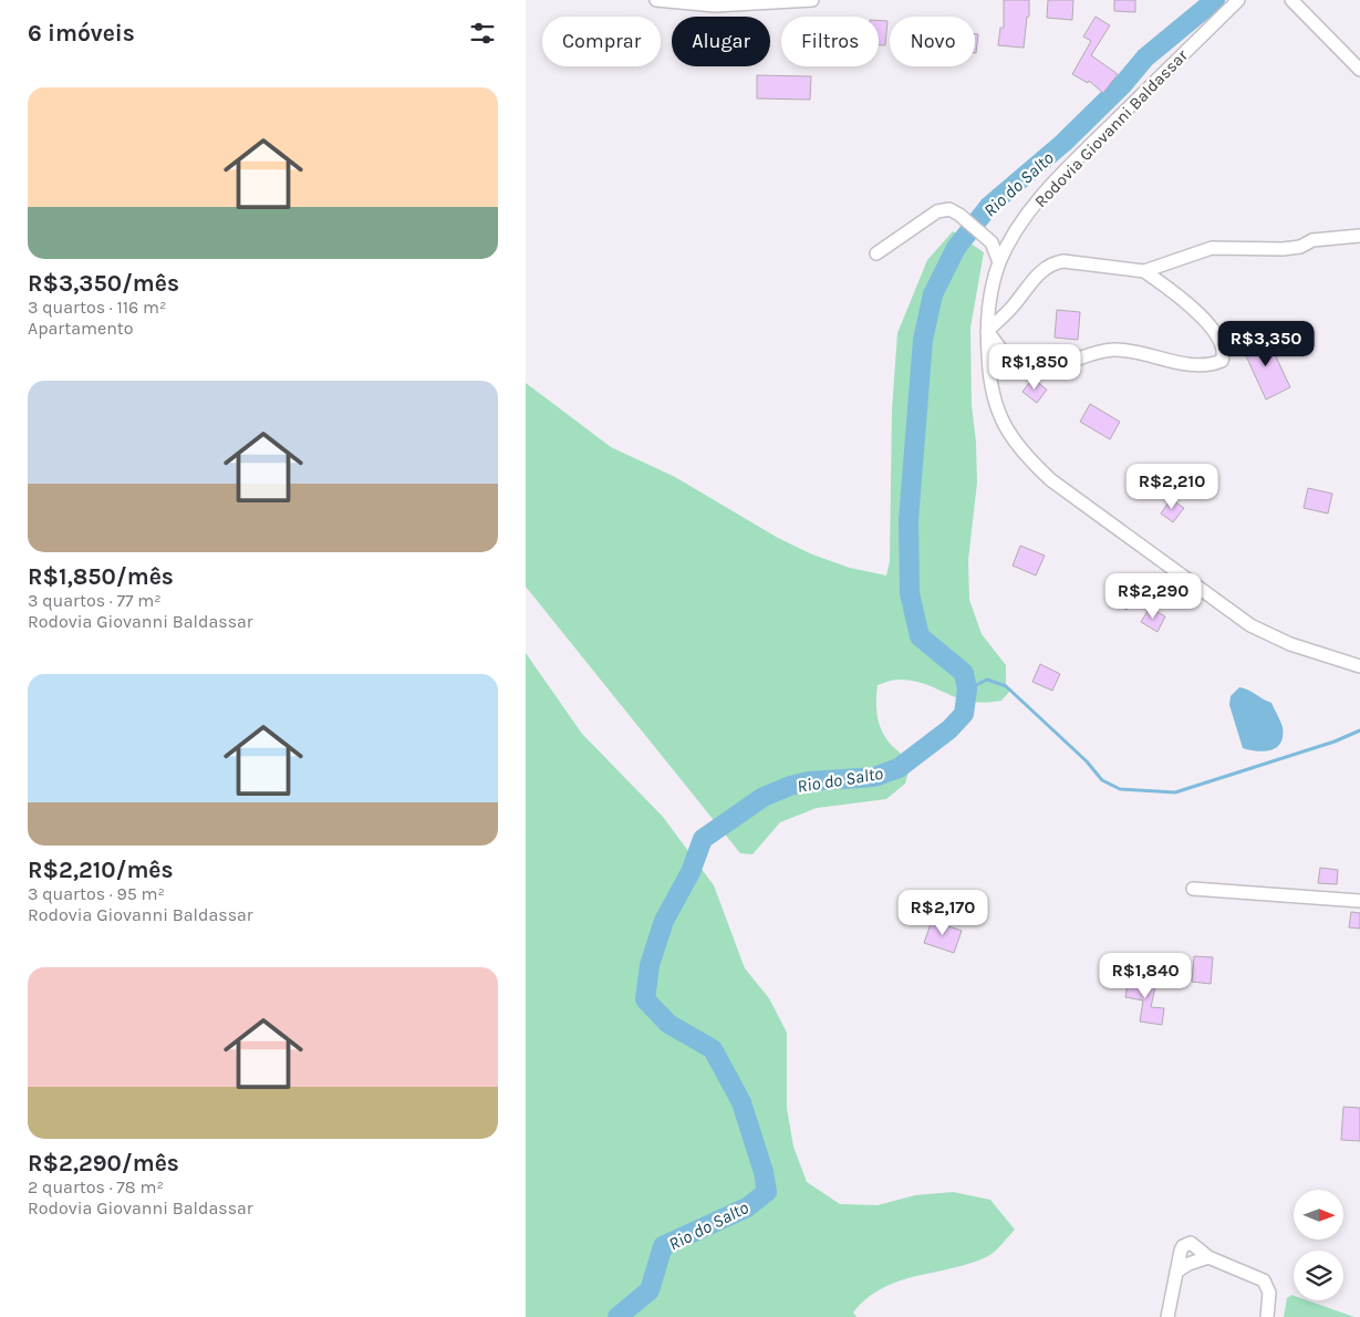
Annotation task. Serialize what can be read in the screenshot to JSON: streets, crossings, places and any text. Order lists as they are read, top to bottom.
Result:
{
  "streets": {
    "street": ["Rodovia Giovanni Baldassar"]
  },
  "water": ["Rio do Salto"],
  "north": "right",
  "page": {
    "heading": "6 imóveis",
    "chip": [
      "Comprar",
      "Alugar",
      "Filtros",
      "Novo"
    ],
    "list": [
      {
        "name": "R$3,350/mês",
        "note": "3 quartos · 116 m² · Apartamento"
      },
      {
        "name": "R$1,850/mês",
        "note": "3 quartos · 77 m² · Rodovia Giovanni Baldassar"
      },
      {
        "name": "R$2,210/mês",
        "note": "3 quartos · 95 m² · Rodovia Giovanni Baldassar"
      },
      {
        "name": "R$2,290/mês",
        "note": "2 quartos · 78 m² · Rodovia Giovanni Baldassar"
      }
    ],
    "price": [
      "R$3,350",
      "R$1,850",
      "R$2,210",
      "R$2,290",
      "R$2,170",
      "R$1,840"
    ]
  }
}
